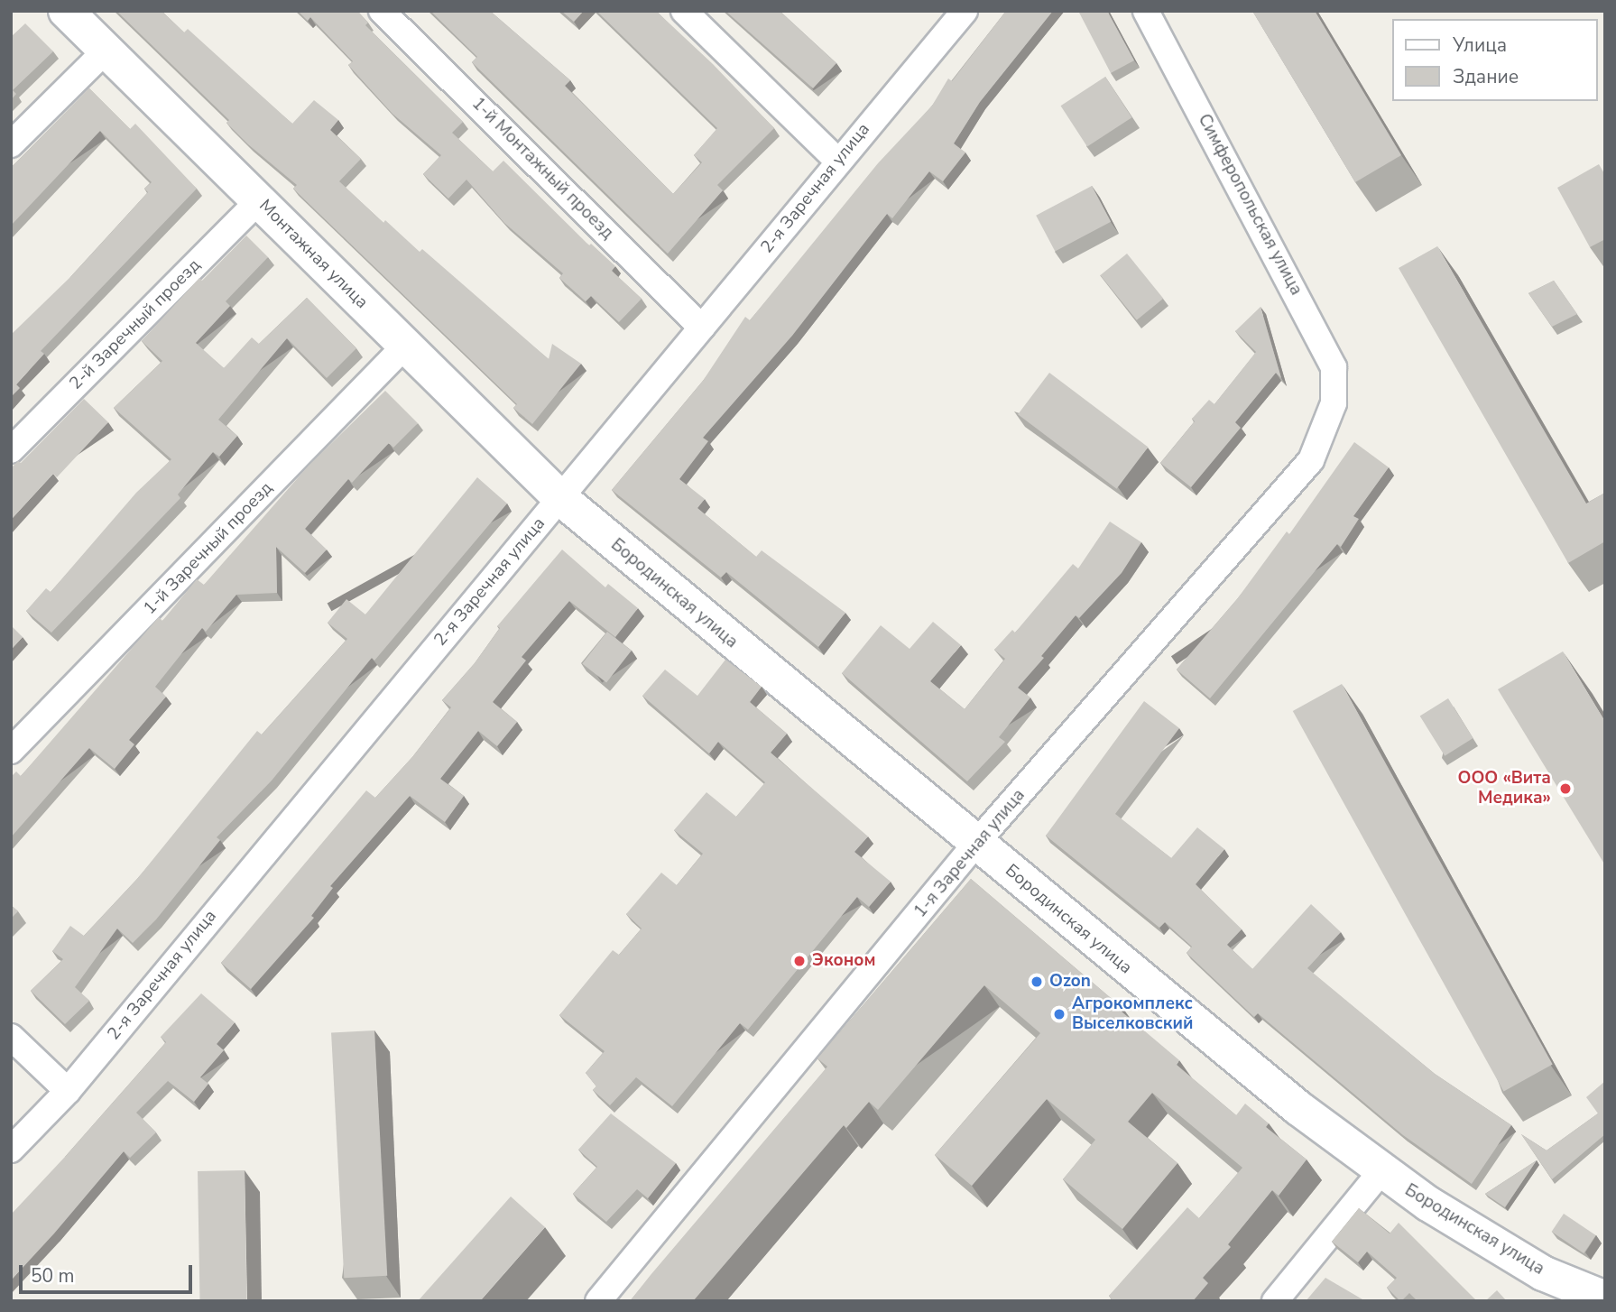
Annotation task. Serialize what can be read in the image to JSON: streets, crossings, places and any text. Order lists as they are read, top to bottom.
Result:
{
  "streets": {
    "main road": ["Монтажная улица", "Бородинская улица"],
    "street": [
      "1-й Монтажный проезд",
      "2-я Заречная улица",
      "Симферопольская улица",
      "2-й Заречный проезд",
      "1-й Заречный проезд",
      "1-я Заречная улица"
    ]
  },
  "crossings": [
    ["1-й Монтажный проезд", "2-я Заречная улица"],
    ["2-я Заречная улица", "Монтажная улица"],
    ["2-я Заречная улица", "Бородинская улица"],
    ["Симферопольская улица", "1-я Заречная улица"],
    ["Монтажная улица", "2-й Заречный проезд"],
    ["Монтажная улица", "1-й Заречный проезд"],
    ["Монтажная улица", "Бородинская улица"],
    ["Бородинская улица", "1-я Заречная улица"]
  ],
  "places": [
    "ООО «Вита Медика»",
    "Эконом",
    "Ozon",
    "Агрокомплекс Выселковский"
  ],
  "legend": ["Улица", "Здание"],
  "scale_bar": "50 m"
}
